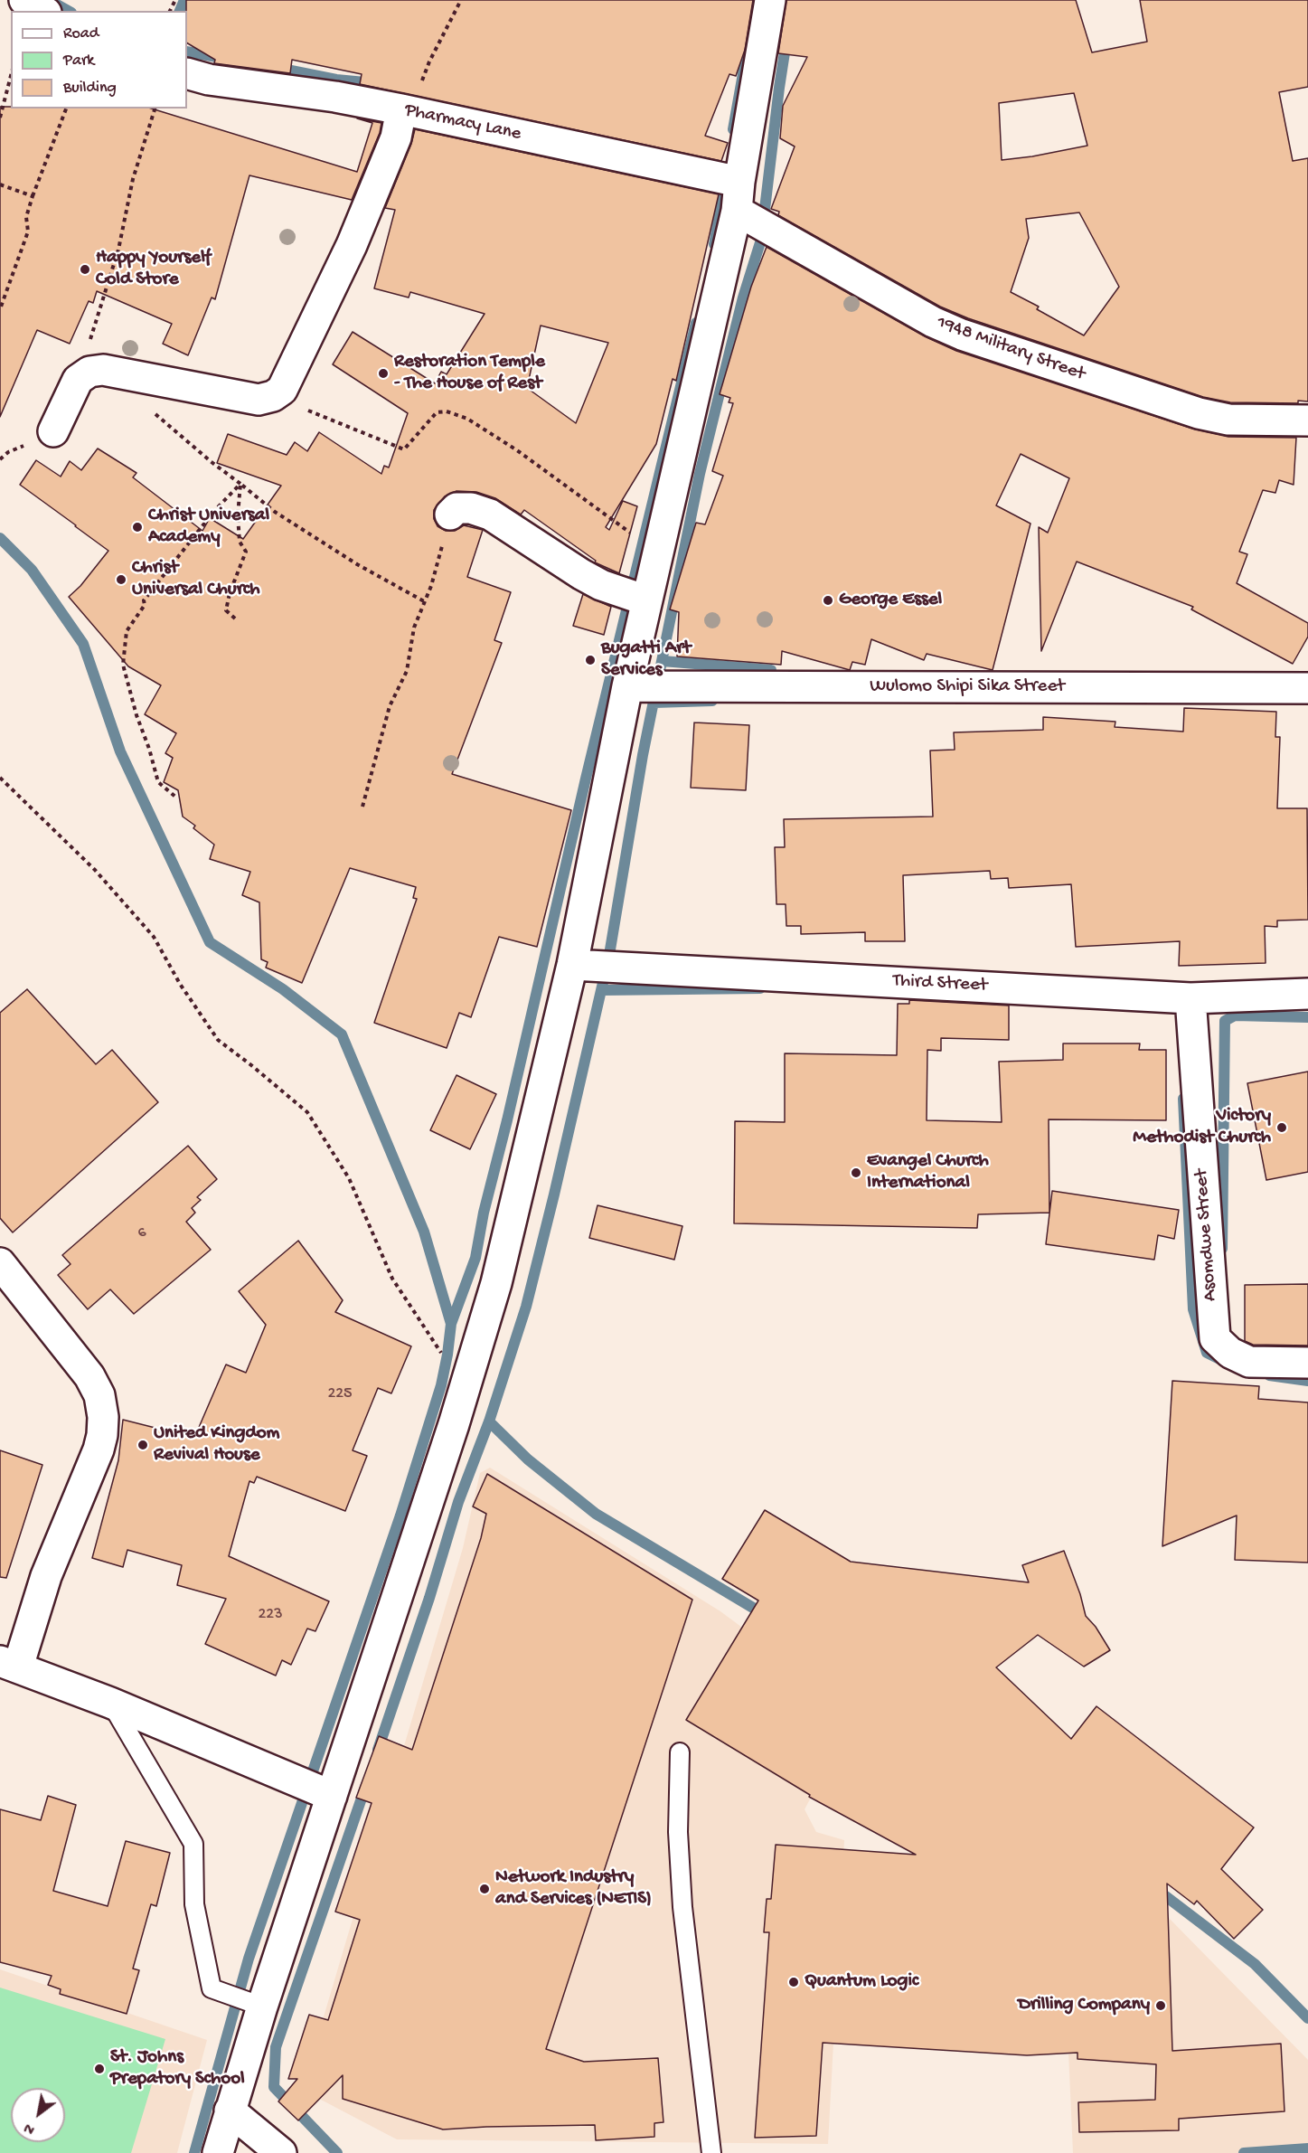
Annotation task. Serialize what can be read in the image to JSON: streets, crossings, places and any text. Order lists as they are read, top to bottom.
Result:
{
  "streets": {
    "street": [
      "Pharmacy Lane",
      "1948 Military Street",
      "Wulomo Shipi Sika Street",
      "Third Street",
      "Asomdwe Street"
    ]
  },
  "crossings": [
    ["Third Street", "Asomdwe Street"]
  ],
  "places": [
    "Happy Yourself Cold Store",
    "Restoration Temple - The House of Rest",
    "Christ Universal Academy",
    "Christ Universal Church",
    "George Essel",
    "Bugatti Art Services",
    "Victory Methodist Church",
    "Evangel Church International",
    "United Kingdom Revival House",
    "Network Industry and Services (NETIS)",
    "Quantum Logic",
    "Drilling Company",
    "St. Johns Prepatory School"
  ],
  "house_numbers": ["6", "225", "223"],
  "legend": ["Road", "Park", "Building"],
  "north": "bottom left"
}
